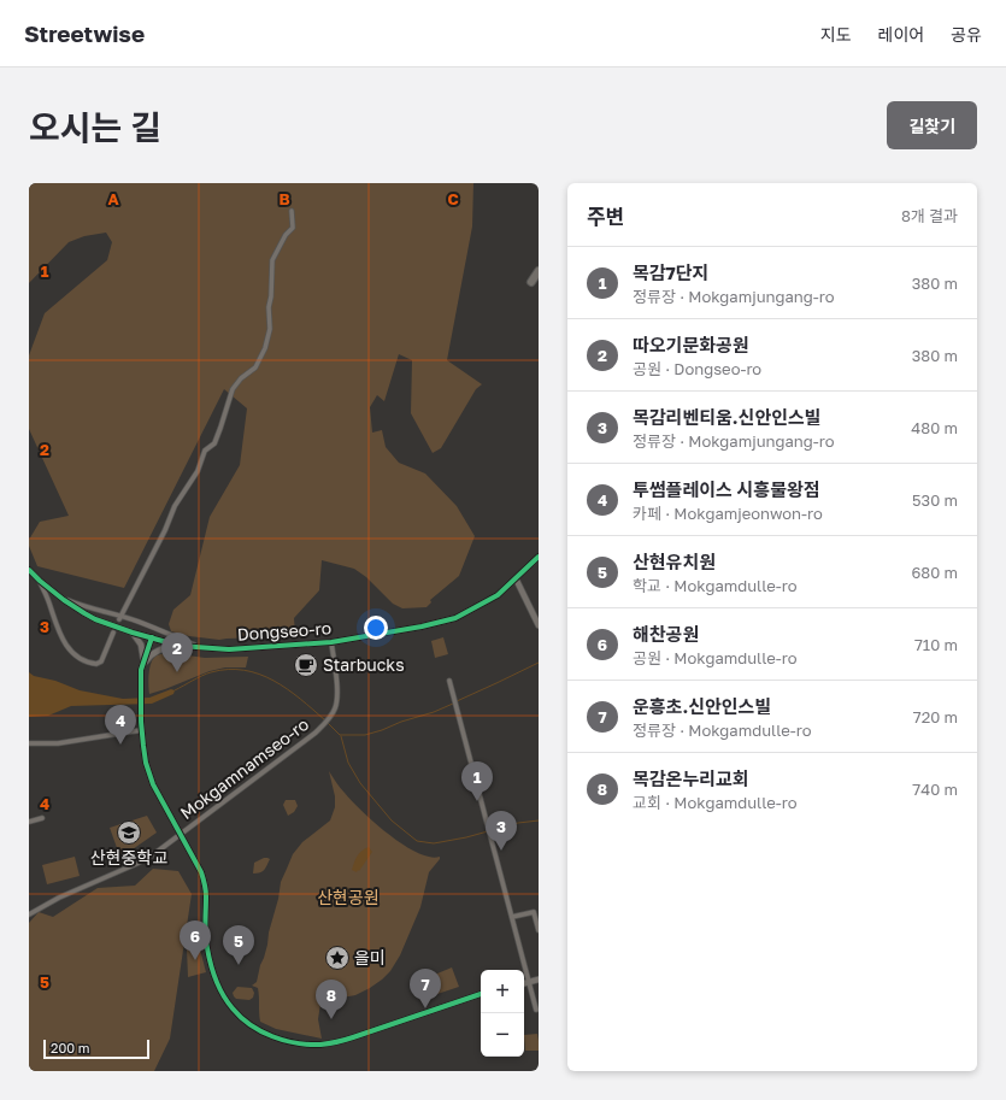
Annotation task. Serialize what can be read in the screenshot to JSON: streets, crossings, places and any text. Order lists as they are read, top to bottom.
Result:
{
  "streets": {
    "main road": ["Dongseo-ro"],
    "street": ["Mokgamnamseo-ro"]
  },
  "crossings": [
    ["Dongseo-ro", "Mokgamnamseo-ro"]
  ],
  "parks": ["산현공원"],
  "places": {
    "cafe": ["Starbucks"],
    "school or university": ["산현중학교"],
    "place": ["을미"]
  },
  "scale_bar": "200 m",
  "page": {
    "header": "Streetwise",
    "nav": ["지도", "레이어", "공유"],
    "title": "오시는 길",
    "buttons": "길찾기",
    "heading": ["주변", "8개 결과"],
    "list": [
      {
        "mark": "1",
        "name": "목감7단지",
        "note": "정류장 · Mokgamjungang-ro",
        "value": "380 m"
      },
      {
        "mark": "2",
        "name": "따오기문화공원",
        "note": "공원 · Dongseo-ro",
        "value": "380 m"
      },
      {
        "mark": "3",
        "name": "목감리벤티움.신안인스빌",
        "note": "정류장 · Mokgamjungang-ro",
        "value": "480 m"
      },
      {
        "mark": "4",
        "name": "투썸플레이스 시흥물왕점",
        "note": "카페 · Mokgamjeonwon-ro",
        "value": "530 m"
      },
      {
        "mark": "5",
        "name": "산현유치원",
        "note": "학교 · Mokgamdulle-ro",
        "value": "680 m"
      },
      {
        "mark": "6",
        "name": "해찬공원",
        "note": "공원 · Mokgamdulle-ro",
        "value": "710 m"
      },
      {
        "mark": "7",
        "name": "운흥초.신안인스빌",
        "note": "정류장 · Mokgamdulle-ro",
        "value": "720 m"
      },
      {
        "mark": "8",
        "name": "목감온누리교회",
        "note": "교회 · Mokgamdulle-ro",
        "value": "740 m"
      }
    ],
    "pins": [
      "2",
      "4",
      "1",
      "3",
      "6",
      "5",
      "7",
      "8"
    ],
    "map_buttons": ["+", "−"],
    "scale": "200 m"
  },
  "grid": {
    "columns": ["A", "B", "C"],
    "rows": [
      "1",
      "2",
      "3",
      "4",
      "5"
    ]
  }
}
